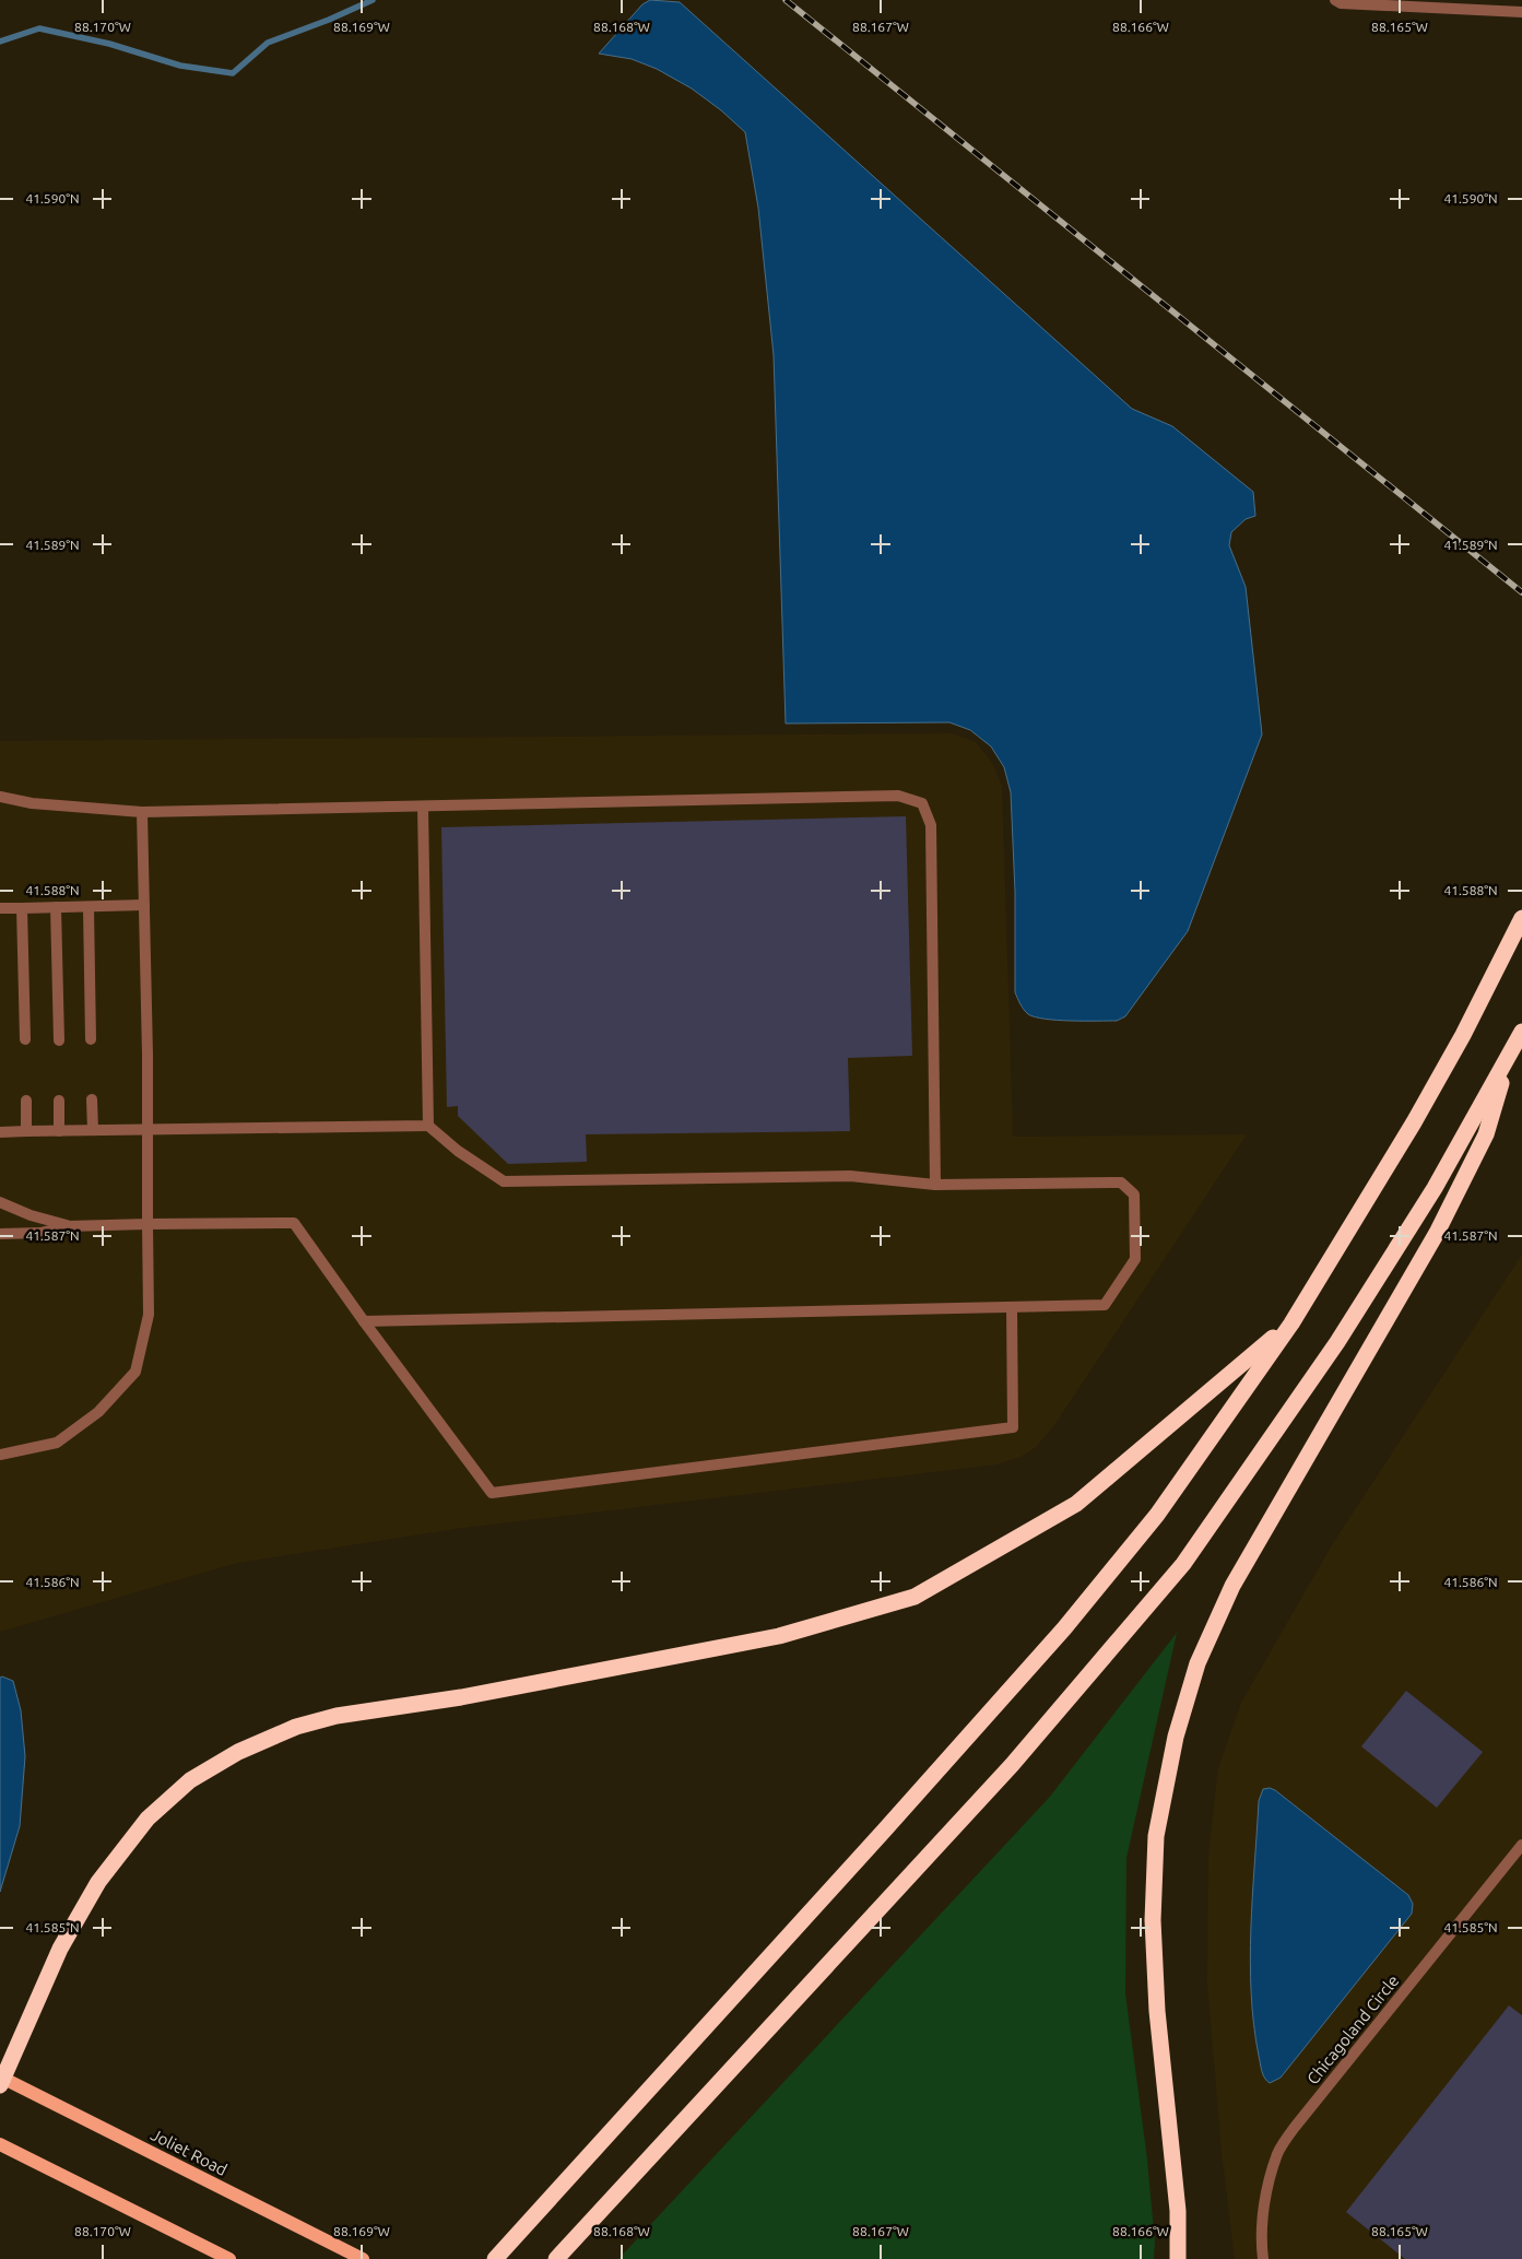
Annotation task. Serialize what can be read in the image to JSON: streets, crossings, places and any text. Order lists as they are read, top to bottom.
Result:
{
  "streets": {
    "main road": ["Joliet Road"],
    "street": ["Chicagoland Circle"]
  },
  "coordinates": [
    "88.170°W",
    "88.169°W",
    "88.168°W",
    "88.167°W",
    "88.166°W",
    "88.165°W",
    "41.590°N",
    "41.589°N",
    "41.588°N",
    "41.587°N",
    "41.586°N",
    "41.585°N"
  ]
}
